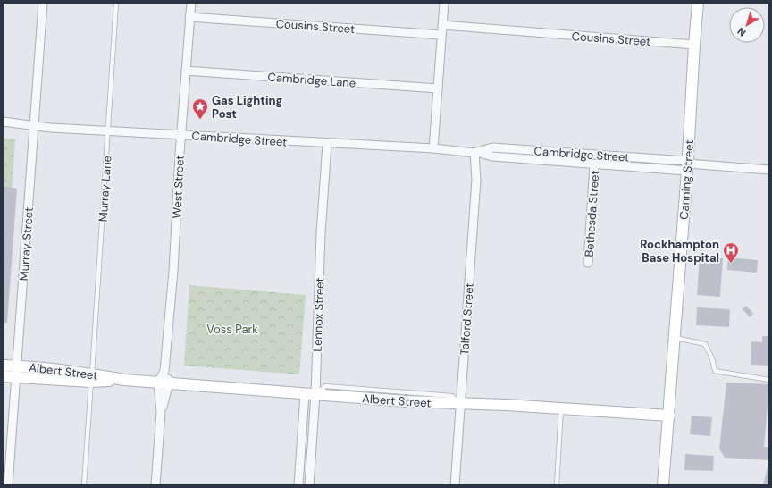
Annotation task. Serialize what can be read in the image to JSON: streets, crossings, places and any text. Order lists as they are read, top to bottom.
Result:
{
  "streets": {
    "street": [
      "Cousins Street",
      "Cambridge Lane",
      "Cambridge Street",
      "Canning Street",
      "West Street",
      "Bethesda Street",
      "Murray Street",
      "Lennox Street",
      "Talford Street",
      "Albert Street"
    ],
    "lane": ["Murray Lane"]
  },
  "crossings": [
    ["Cousins Street", "Canning Street"],
    ["Cousins Street", "West Street"],
    ["Cambridge Lane", "West Street"],
    ["Cambridge Street", "Canning Street"],
    ["Cambridge Street", "West Street"],
    ["Cambridge Street", "Murray Lane"],
    ["Cambridge Street", "Bethesda Street"],
    ["Cambridge Street", "Murray Street"],
    ["Cambridge Street", "Lennox Street"],
    ["Cambridge Street", "Talford Street"],
    ["Canning Street", "Albert Street"],
    ["West Street", "Albert Street"],
    ["Murray Lane", "Albert Street"],
    ["Murray Street", "Albert Street"],
    ["Lennox Street", "Albert Street"],
    ["Talford Street", "Albert Street"]
  ],
  "parks": ["Voss Park"],
  "places": {
    "place": ["Gas Lighting Post"],
    "hospital": ["Rockhampton Base Hospital"]
  },
  "north": "bottom left"
}
